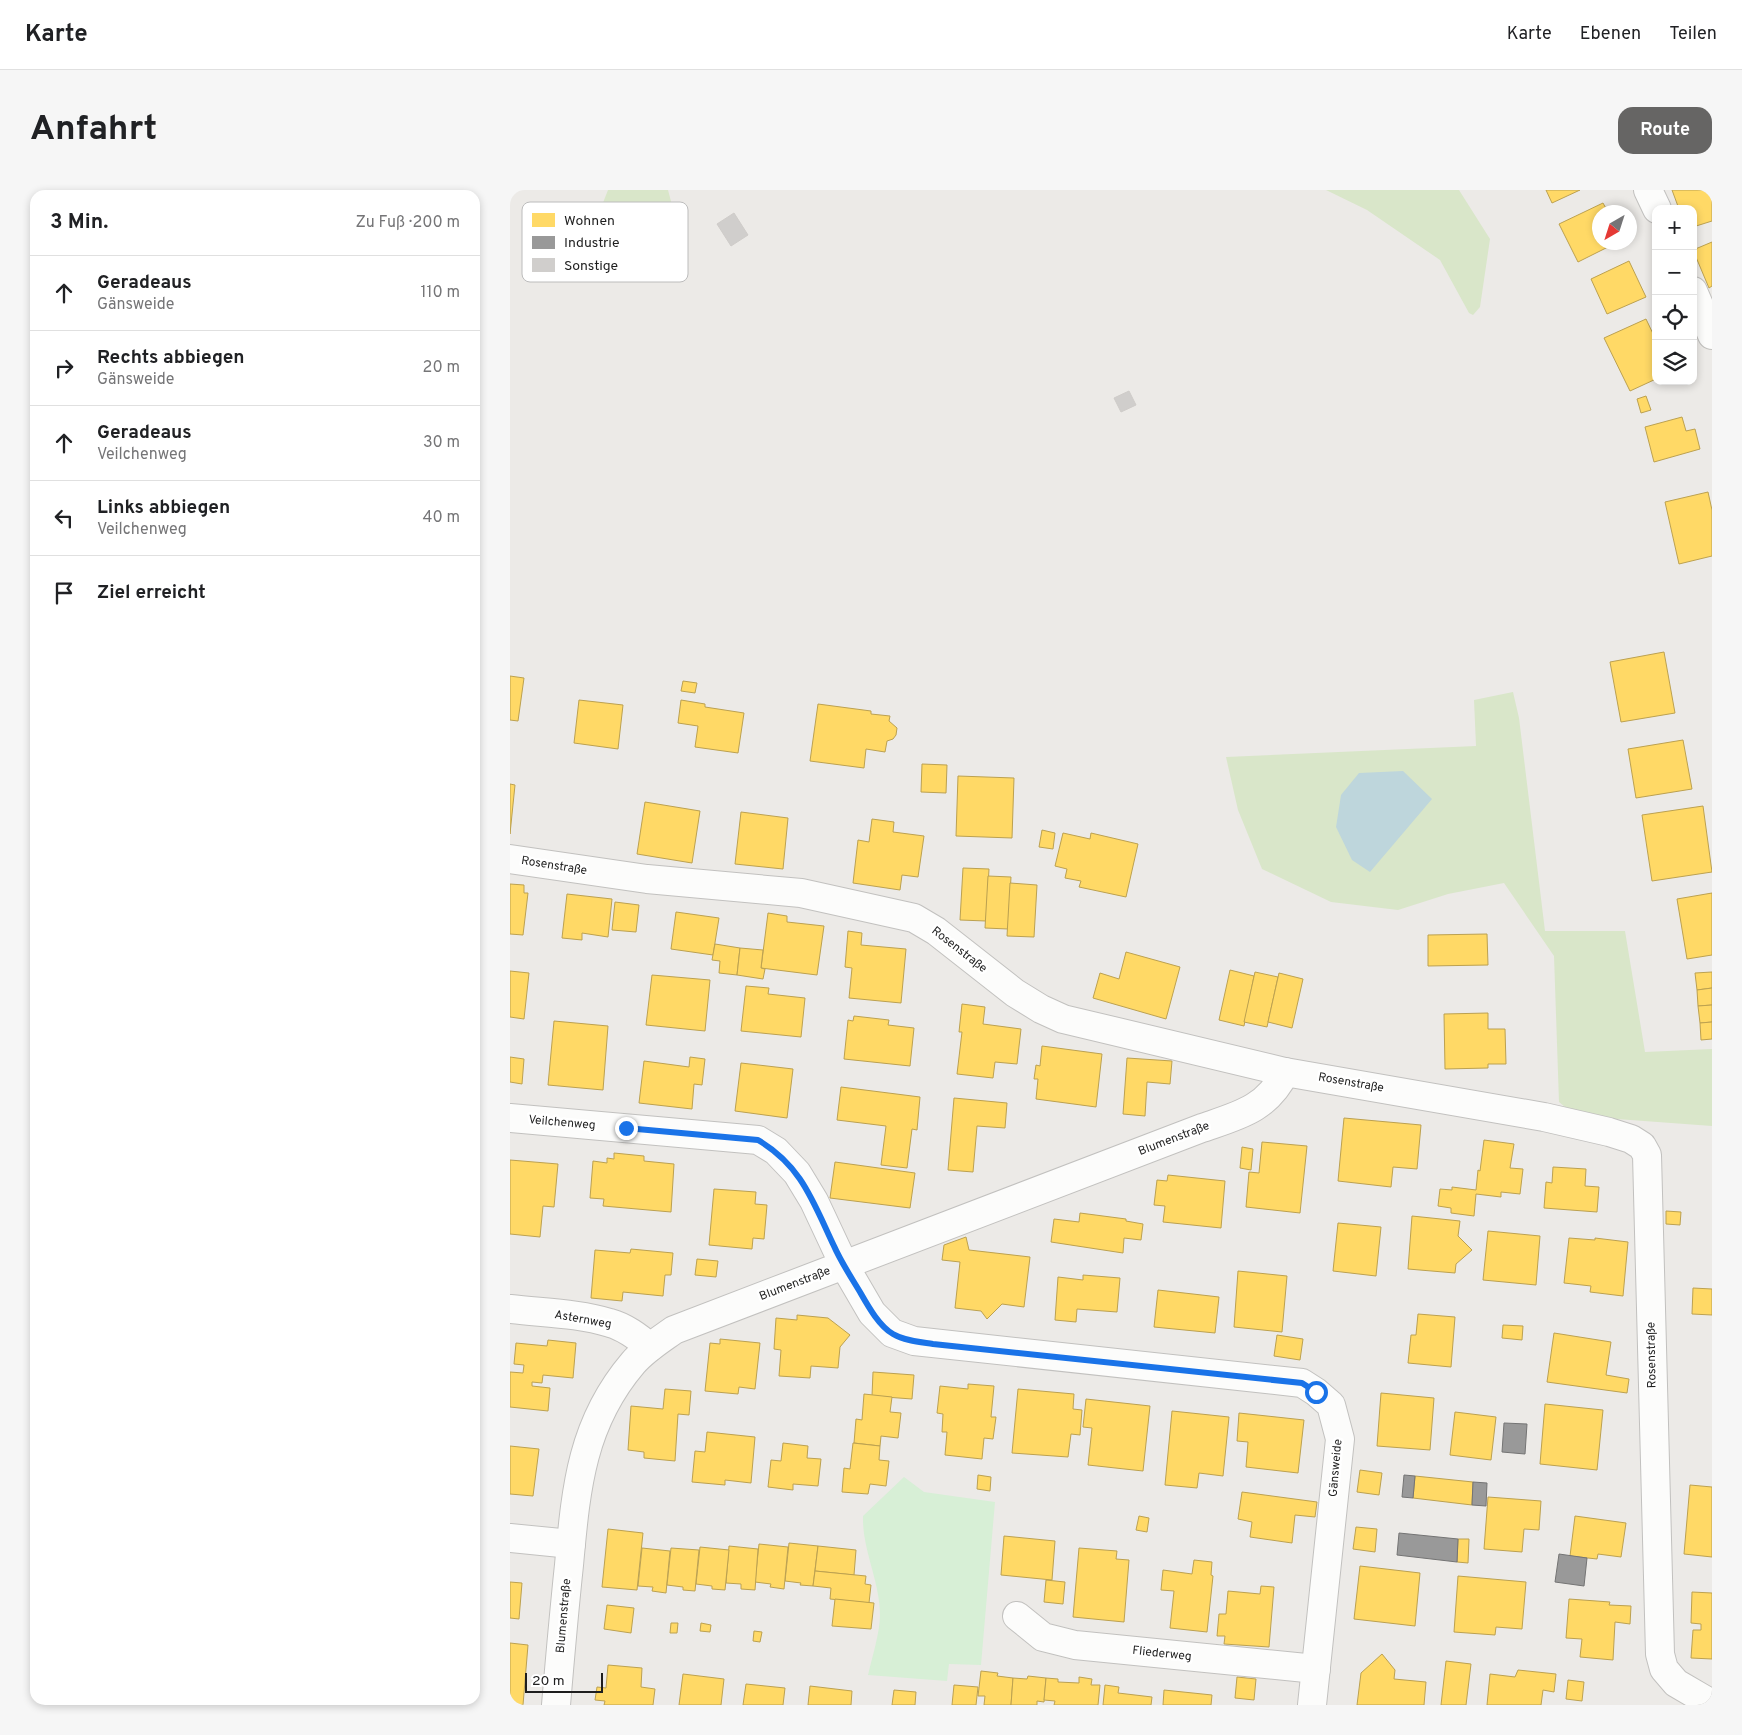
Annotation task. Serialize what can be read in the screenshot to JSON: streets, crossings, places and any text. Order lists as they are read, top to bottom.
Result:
{
  "streets": {
    "street": [
      "Rosenstraße",
      "Veilchenweg",
      "Blumenstraße",
      "Asternweg",
      "Gänsweide",
      "Fliederweg"
    ]
  },
  "crossings": [
    ["Rosenstraße", "Blumenstraße"],
    ["Veilchenweg", "Blumenstraße"],
    ["Veilchenweg", "Gänsweide"],
    ["Blumenstraße", "Asternweg"],
    ["Blumenstraße", "Gänsweide"],
    ["Gänsweide", "Fliederweg"]
  ],
  "legend": ["Wohnen", "Industrie", "Sonstige"],
  "scale_bar": "20 m",
  "north": "bottom left",
  "page": {
    "header": "Karte",
    "nav": ["Karte", "Ebenen", "Teilen"],
    "buttons": "Route",
    "title": "Anfahrt",
    "heading": ["3 Min.", "Zu Fuß · 200 m"],
    "map_buttons": ["+", "−"],
    "list": [
      ["Geradeaus", "Gänsweide", "110 m"],
      ["Rechts abbiegen", "Gänsweide", "20 m"],
      ["Geradeaus", "Veilchenweg", "30 m"],
      ["Links abbiegen", "Veilchenweg", "40 m"],
      "Ziel erreicht"
    ],
    "scale": "20 m"
  }
}
